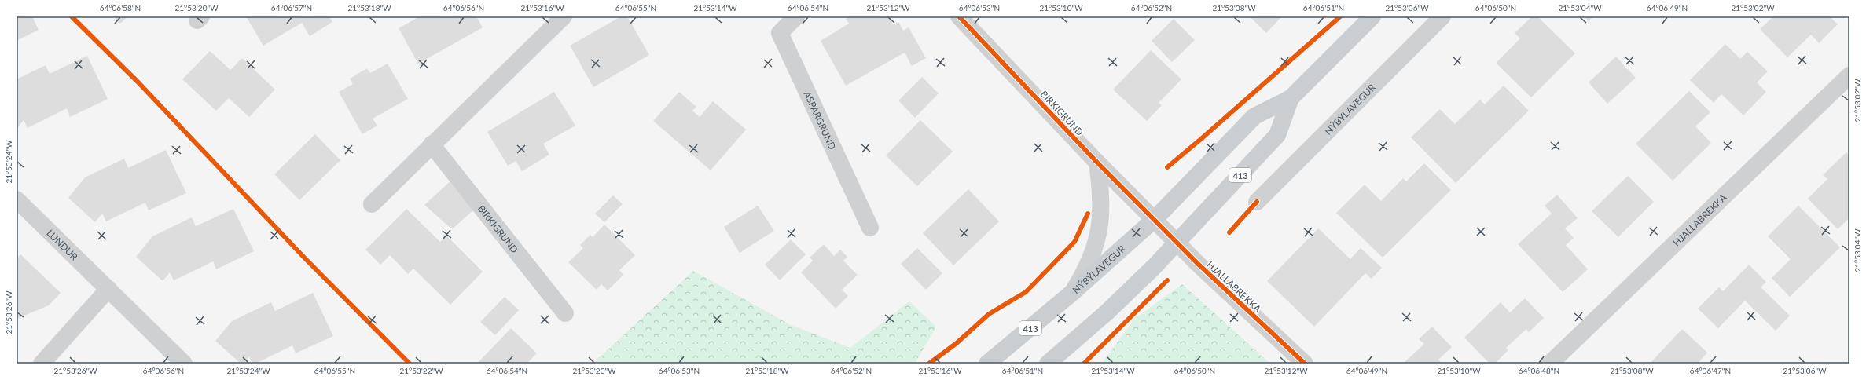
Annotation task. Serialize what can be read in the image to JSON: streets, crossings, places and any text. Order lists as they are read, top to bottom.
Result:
{
  "streets": {
    "main road": ["NÝBÝLAVEGUR", "413"],
    "street": [
      "BIRKIGRUND",
      "ASPARGRUND",
      "HJALLABREKKA",
      "LUNDUR"
    ]
  },
  "crossings": [
    ["NÝBÝLAVEGUR", "BIRKIGRUND"],
    ["NÝBÝLAVEGUR", "HJALLABREKKA"],
    ["BIRKIGRUND", "HJALLABREKKA"]
  ],
  "coordinates": [
    "64°06'58\"N",
    "21°53'20\"W",
    "64°06'57\"N",
    "21°53'18\"W",
    "64°06'56\"N",
    "21°53'16\"W",
    "64°06'55\"N",
    "21°53'14\"W",
    "64°06'54\"N",
    "21°53'12\"W",
    "64°06'53\"N",
    "21°53'10\"W",
    "64°06'52\"N",
    "21°53'08\"W",
    "64°06'51\"N",
    "21°53'06\"W",
    "64°06'50\"N",
    "21°53'04\"W",
    "64°06'49\"N",
    "21°53'02\"W",
    "21°53'24\"W",
    "21°53'26\"W",
    "21°53'22\"W",
    "64°06'48\"N",
    "64°06'47\"N"
  ]
}
